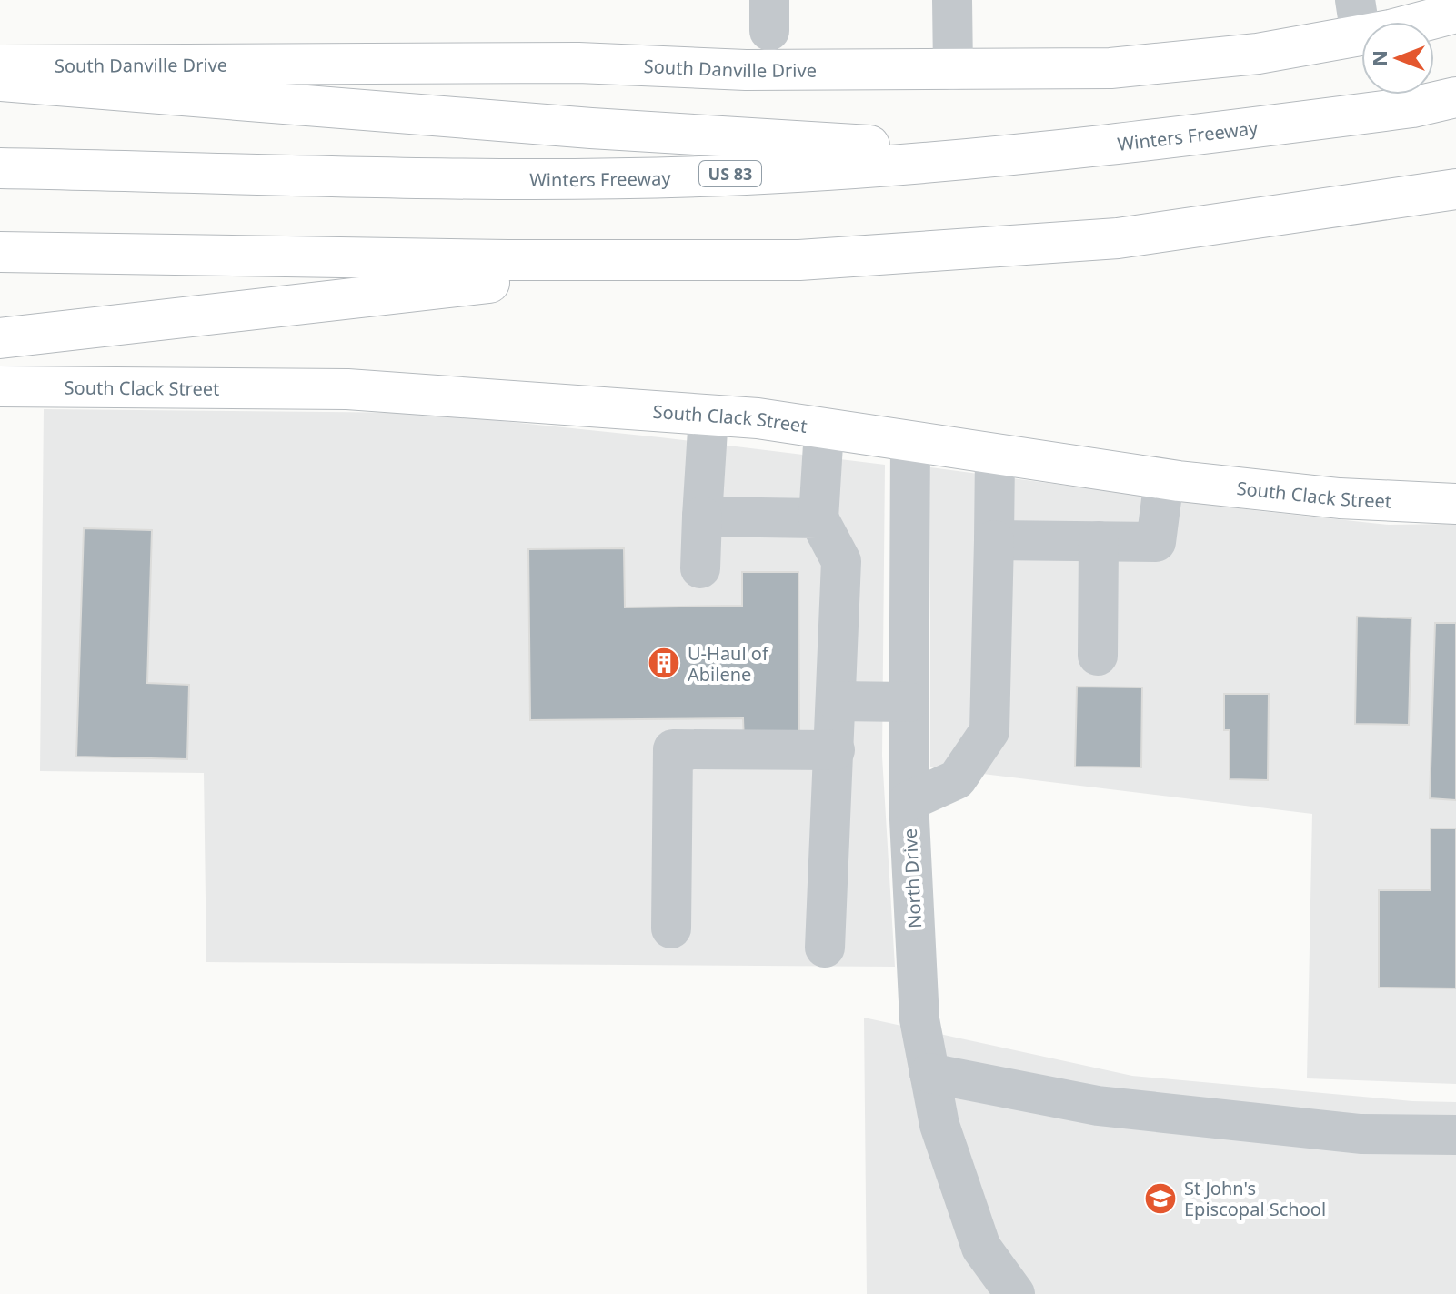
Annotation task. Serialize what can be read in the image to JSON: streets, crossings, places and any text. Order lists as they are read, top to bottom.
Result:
{
  "streets": {
    "main road": [
      "South Danville Drive",
      "Winters Freeway",
      "US 83",
      "South Clack Street"
    ],
    "street": ["North Drive"]
  },
  "crossings": [
    ["South Clack Street", "North Drive"]
  ],
  "places": {
    "building": ["U-Haul of Abilene"],
    "school or university": ["St John's Episcopal School"]
  },
  "north": "left"
}
